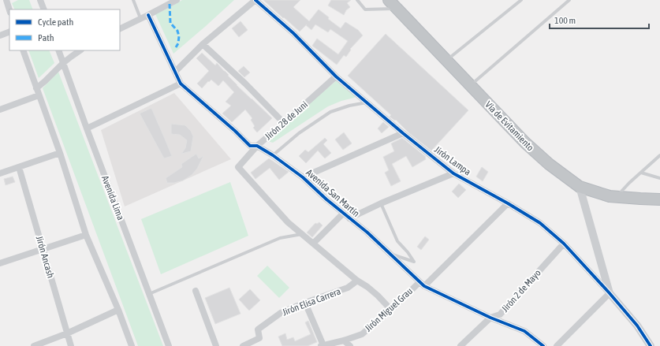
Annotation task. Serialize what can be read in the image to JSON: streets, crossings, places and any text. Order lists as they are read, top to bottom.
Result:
{
  "streets": {
    "highway": ["Vía de Evitamiento"],
    "street": [
      "Jirón 28 de Juni",
      "Jirón Lampa",
      "Avenida San Martín",
      "Avenida Lima",
      "Jirón Ancash",
      "Jirón 2 de Mayo",
      "Jirón Elisa Carrera",
      "Jirón Miguel Grau"
    ]
  },
  "crossings": [
    ["Jirón 28 de Juni", "Jirón Lampa"],
    ["Jirón 28 de Juni", "Avenida San Martín"],
    ["Jirón Lampa", "Jirón 2 de Mayo"],
    ["Jirón Lampa", "Jirón Miguel Grau"],
    ["Avenida San Martín", "Jirón 2 de Mayo"],
    ["Avenida San Martín", "Jirón Miguel Grau"]
  ],
  "legend": ["Cycle path", "Path"],
  "scale_bar": "100 m"
}
